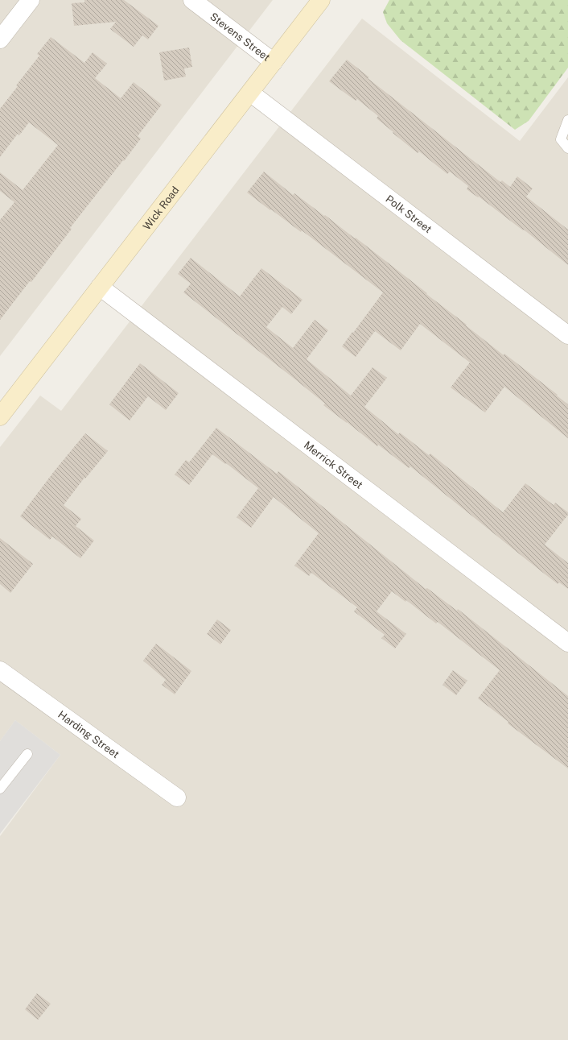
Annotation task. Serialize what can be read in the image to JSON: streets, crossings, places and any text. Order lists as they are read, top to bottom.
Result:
{
  "streets": {
    "street": [
      "Stevens Street",
      "Wick Road",
      "Polk Street",
      "Merrick Street",
      "Harding Street"
    ]
  },
  "crossings": [
    ["Stevens Street", "Wick Road"],
    ["Wick Road", "Polk Street"],
    ["Wick Road", "Merrick Street"]
  ]
}
